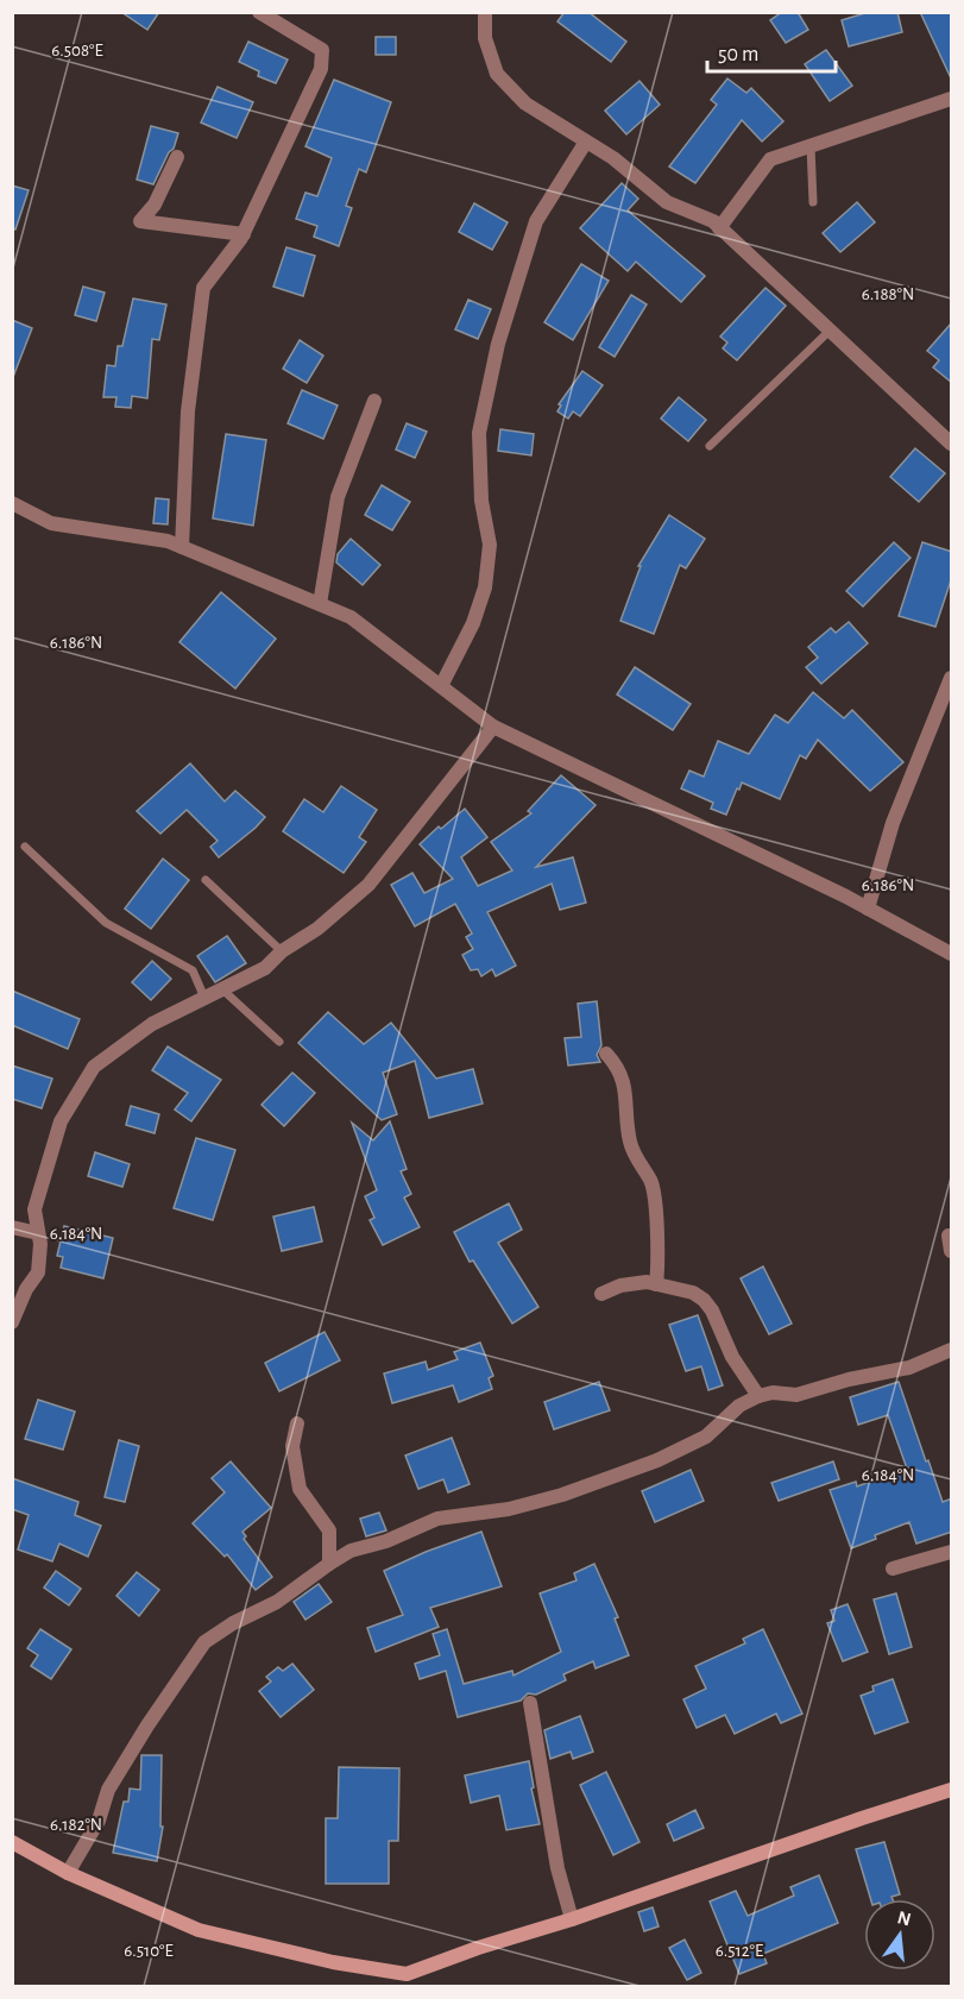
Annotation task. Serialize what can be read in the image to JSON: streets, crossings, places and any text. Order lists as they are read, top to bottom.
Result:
{
  "scale_bar": "50 m",
  "north": "top",
  "coordinates": [
    "6.508°E",
    "6.188°N",
    "6.186°N",
    "6.184°N",
    "6.182°N",
    "6.510°E",
    "6.512°E"
  ]
}
